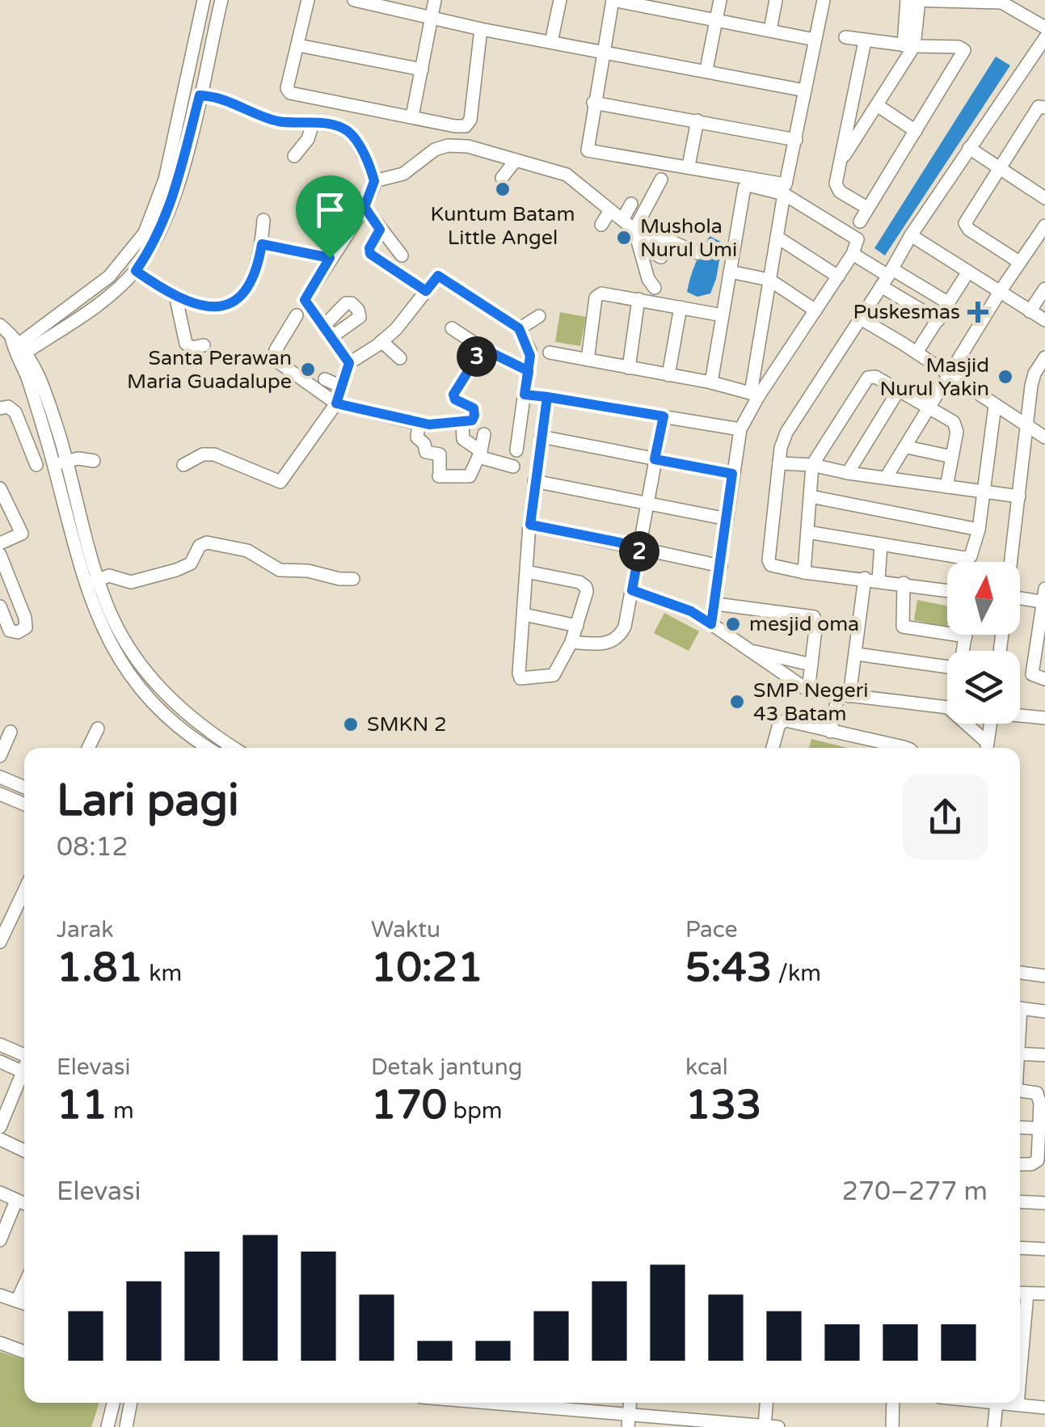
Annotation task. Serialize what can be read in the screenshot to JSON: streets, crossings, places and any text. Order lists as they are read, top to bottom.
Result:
{
  "places": {
    "other": [
      "Kuntum Batam Little Angel",
      "Mushola Nurul Umi",
      "Santa Perawan Maria Guadalupe",
      "Masjid Nurul Yakin",
      "mesjid oma",
      "SMP Negeri 43 Batam",
      "SMKN 2"
    ],
    "health": ["Puskesmas"]
  },
  "north": "top",
  "page": {
    "pins": ["3", "2"],
    "heading": ["Lari pagi", "08:12"],
    "stats": [
      ["Jarak", "1.81 km"],
      ["Waktu", "10:21"],
      ["Pace", "5:43 /km"],
      ["Elevasi", "11 m"],
      ["Detak jantung", "170 bpm"],
      ["kcal", "133"]
    ],
    "chart": ["Elevasi", "270–277 m"]
  }
}
